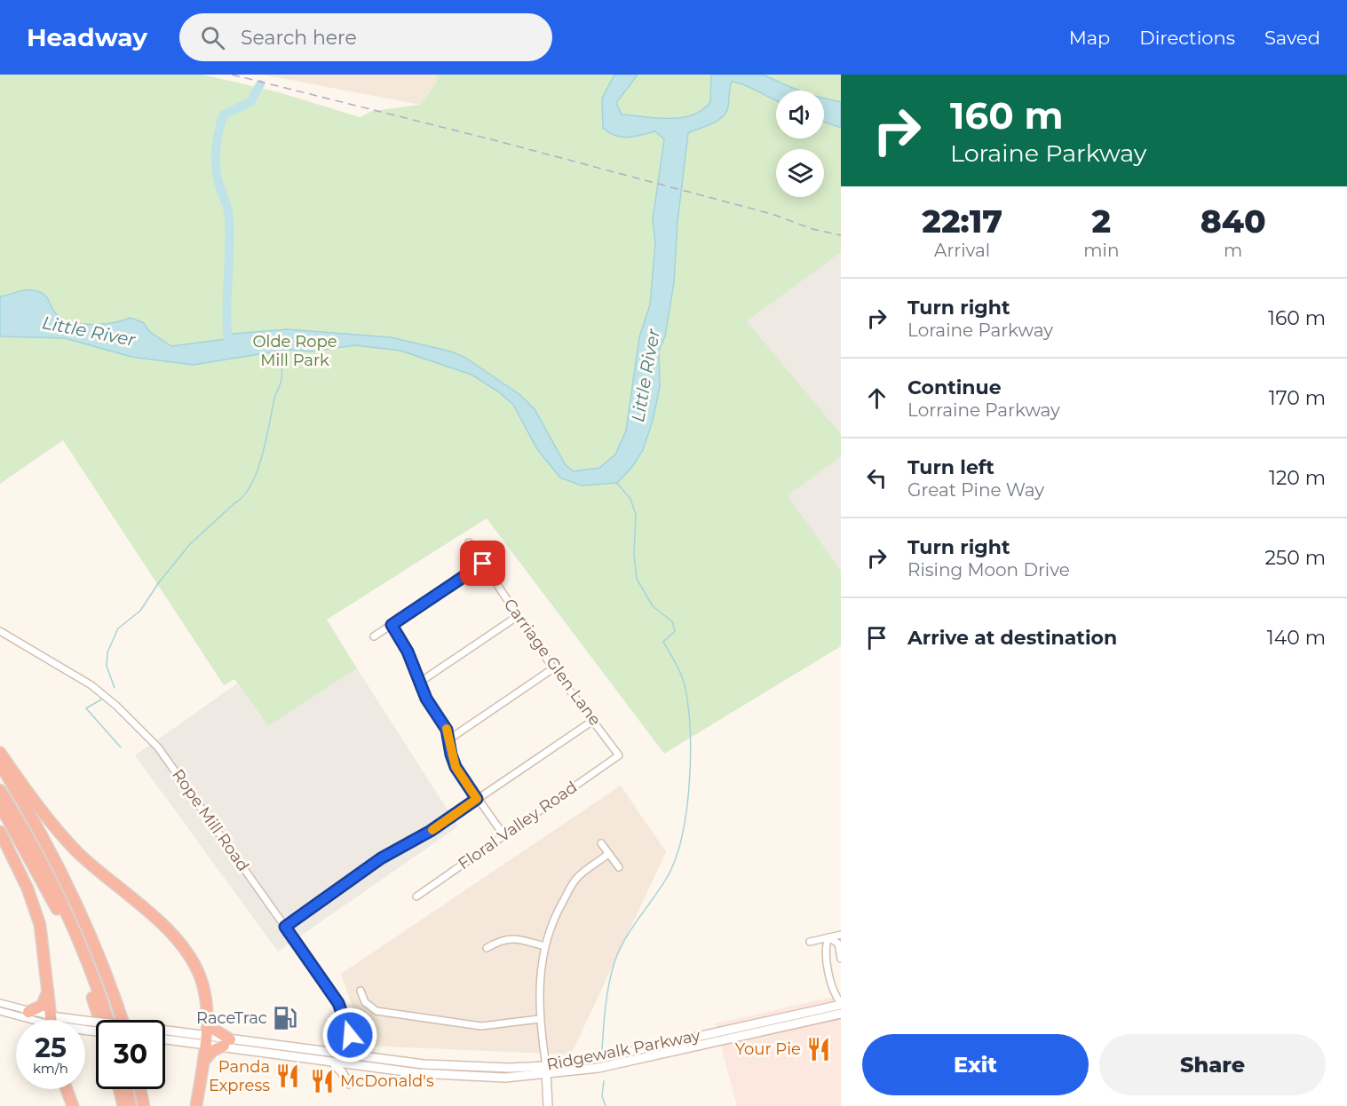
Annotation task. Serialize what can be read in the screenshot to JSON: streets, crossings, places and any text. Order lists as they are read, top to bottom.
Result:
{
  "streets": {
    "main road": ["Ridgewalk Parkway"],
    "street": ["Carriage Glen Lane", "Rope Mill Road", "Floral Valley Road"]
  },
  "crossings": [
    ["Carriage Glen Lane", "Floral Valley Road"],
    ["Rope Mill Road", "Ridgewalk Parkway"]
  ],
  "water": ["Little River"],
  "parks": ["Olde Rope Mill Park"],
  "places": {
    "fuel station": ["RaceTrac"],
    "restaurant": ["Your Pie", "Panda Express", "McDonald's"]
  },
  "page": {
    "header": "Headway",
    "search": "Search here",
    "nav": ["Map", "Directions", "Saved"],
    "turn": ["160 m", "Loraine Parkway"],
    "eta": [
      "22:17",
      "Arrival",
      "2",
      "min",
      "840",
      "m"
    ],
    "list": [
      {
        "name": "Turn right",
        "note": "Loraine Parkway",
        "value": "160 m"
      },
      {
        "name": "Continue",
        "note": "Lorraine Parkway",
        "value": "170 m"
      },
      {
        "name": "Turn left",
        "note": "Great Pine Way",
        "value": "120 m"
      },
      {
        "name": "Turn right",
        "note": "Rising Moon Drive",
        "value": "250 m"
      },
      {
        "name": "Arrive at destination",
        "value": "140 m"
      }
    ],
    "speed": "25 km/h",
    "limit": "30",
    "buttons": ["Exit", "Share"]
  }
}
